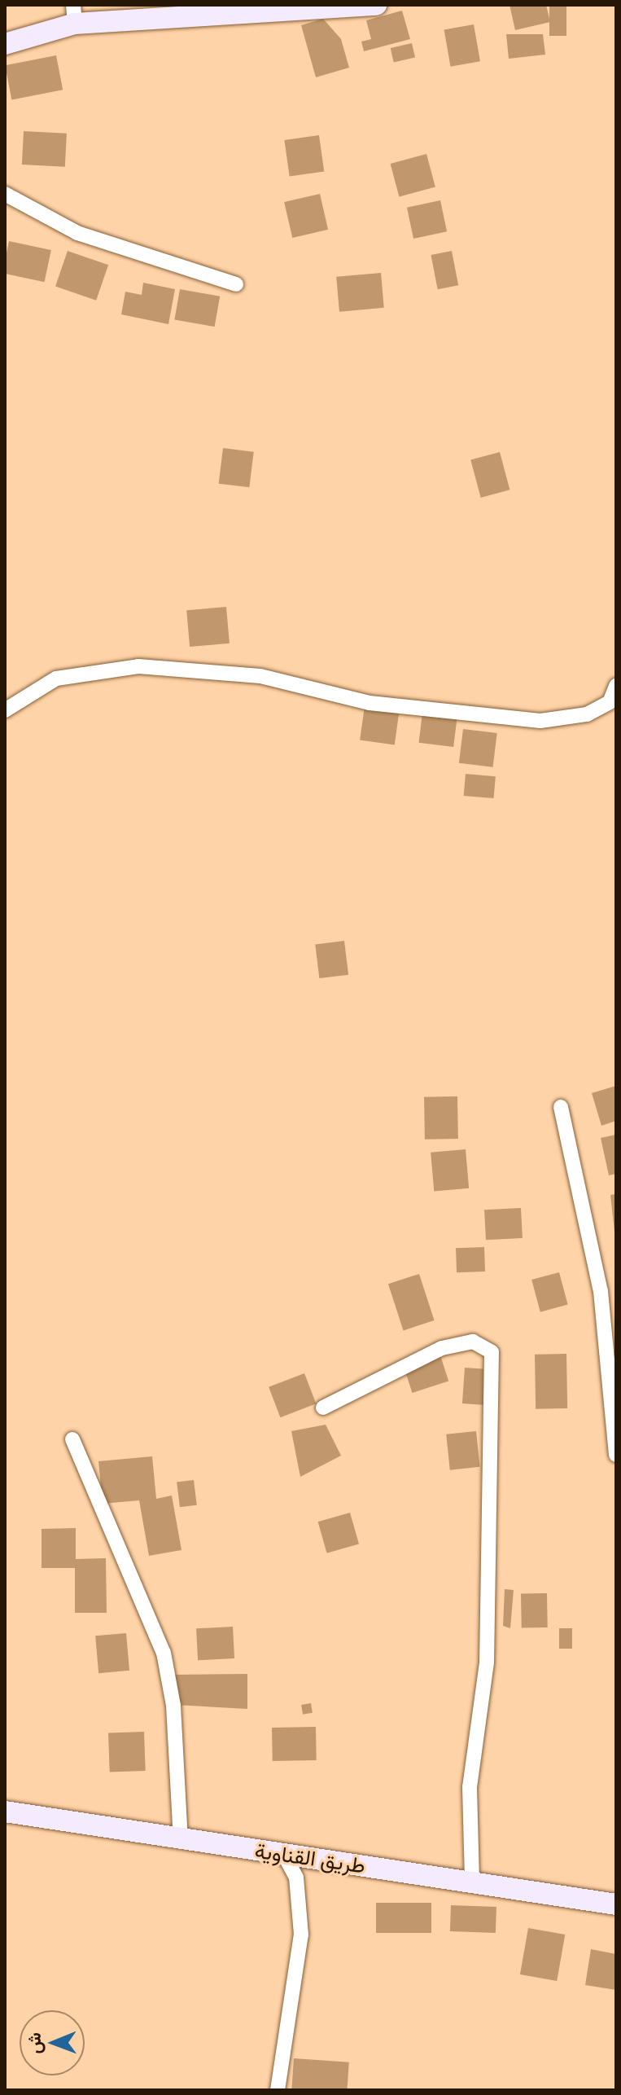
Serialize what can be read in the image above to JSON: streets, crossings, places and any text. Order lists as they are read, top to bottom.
{
  "streets": {
    "street": ["طريق القناوية"]
  },
  "north": "left"
}
